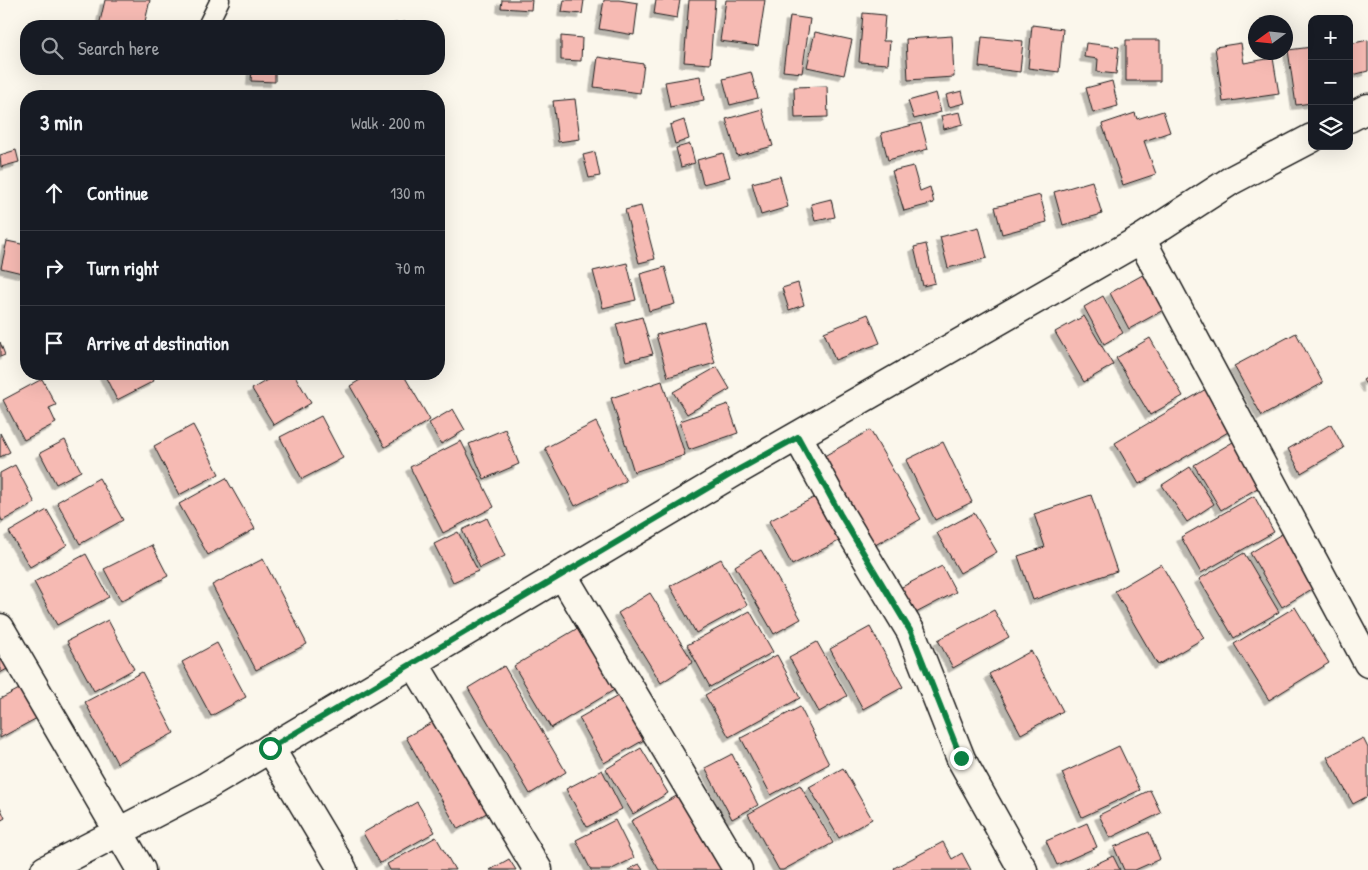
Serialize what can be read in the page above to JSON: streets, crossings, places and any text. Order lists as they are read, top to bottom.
{
  "north": "left",
  "page": {
    "map_buttons": ["+", "−"],
    "search": "Search here",
    "heading": ["3 min", "Walk · 200 m"],
    "list": [
      ["Continue", "130 m"],
      ["Turn right", "70 m"],
      "Arrive at destination"
    ]
  }
}
